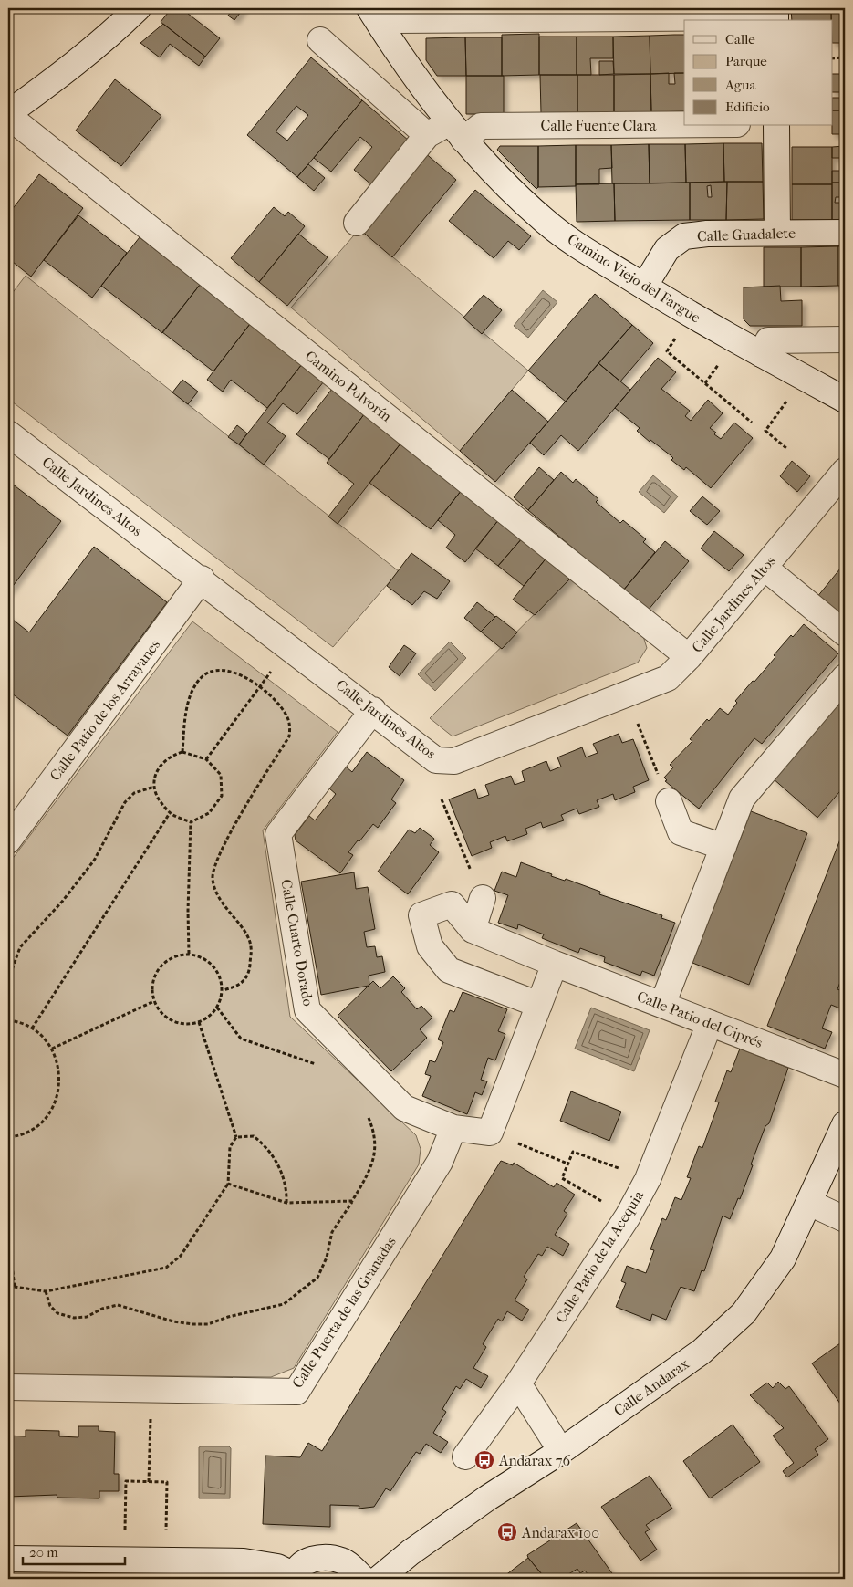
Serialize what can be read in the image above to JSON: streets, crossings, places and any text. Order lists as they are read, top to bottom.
{
  "streets": {
    "street": [
      "Calle Fuente Clara",
      "Calle Guadalete",
      "Camino Viejo del Fargue",
      "Camino Polvorín",
      "Calle Jardines Altos",
      "Calle Patio de los Arrayanes",
      "Calle Cuarto Dorado",
      "Calle Patio del Ciprés",
      "Calle Patio de la Acequia",
      "Calle Puerta de las Granadas",
      "Calle Andarax"
    ]
  },
  "crossings": [
    ["Calle Fuente Clara", "Camino Viejo del Fargue"],
    ["Calle Guadalete", "Camino Viejo del Fargue"],
    ["Camino Polvorín", "Calle Jardines Altos"],
    ["Calle Jardines Altos", "Calle Patio de los Arrayanes"],
    ["Calle Jardines Altos", "Calle Cuarto Dorado"],
    ["Calle Cuarto Dorado", "Calle Puerta de las Granadas"],
    ["Calle Patio del Ciprés", "Calle Patio de la Acequia"]
  ],
  "places": {
    "bus stop": ["Andarax 76", "Andarax 100"]
  },
  "legend": [
    "Calle",
    "Parque",
    "Agua",
    "Edificio"
  ],
  "scale_bar": "20 m"
}
